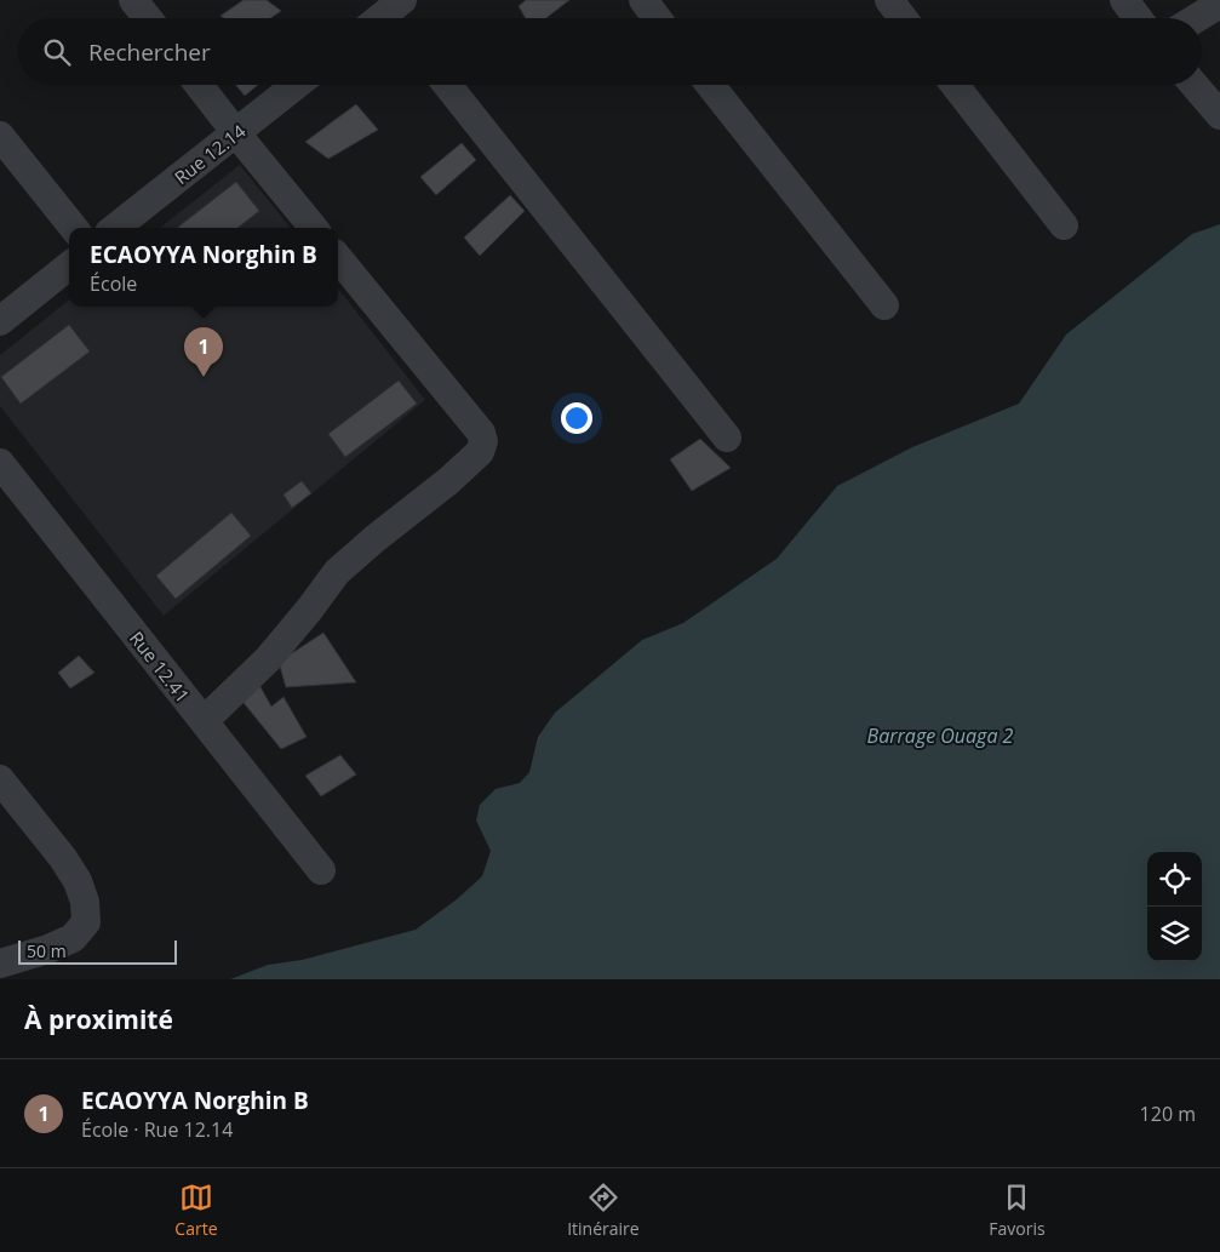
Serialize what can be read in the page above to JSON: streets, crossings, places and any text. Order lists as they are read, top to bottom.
{
  "streets": {
    "street": ["Rue 12.14", "Rue 12.41"]
  },
  "water": ["Barrage Ouaga 2"],
  "scale_bar": "50 m",
  "page": {
    "search": "Rechercher",
    "popup": ["ECAOYYA Norghin B", "École"],
    "pins": "1",
    "scale": "50 m",
    "heading": "À proximité",
    "list": [
      {
        "mark": "1",
        "name": "ECAOYYA Norghin B",
        "note": "École · Rue 12.14",
        "value": "120 m"
      }
    ],
    "nav": ["Carte", "Itinéraire", "Favoris"]
  }
}
